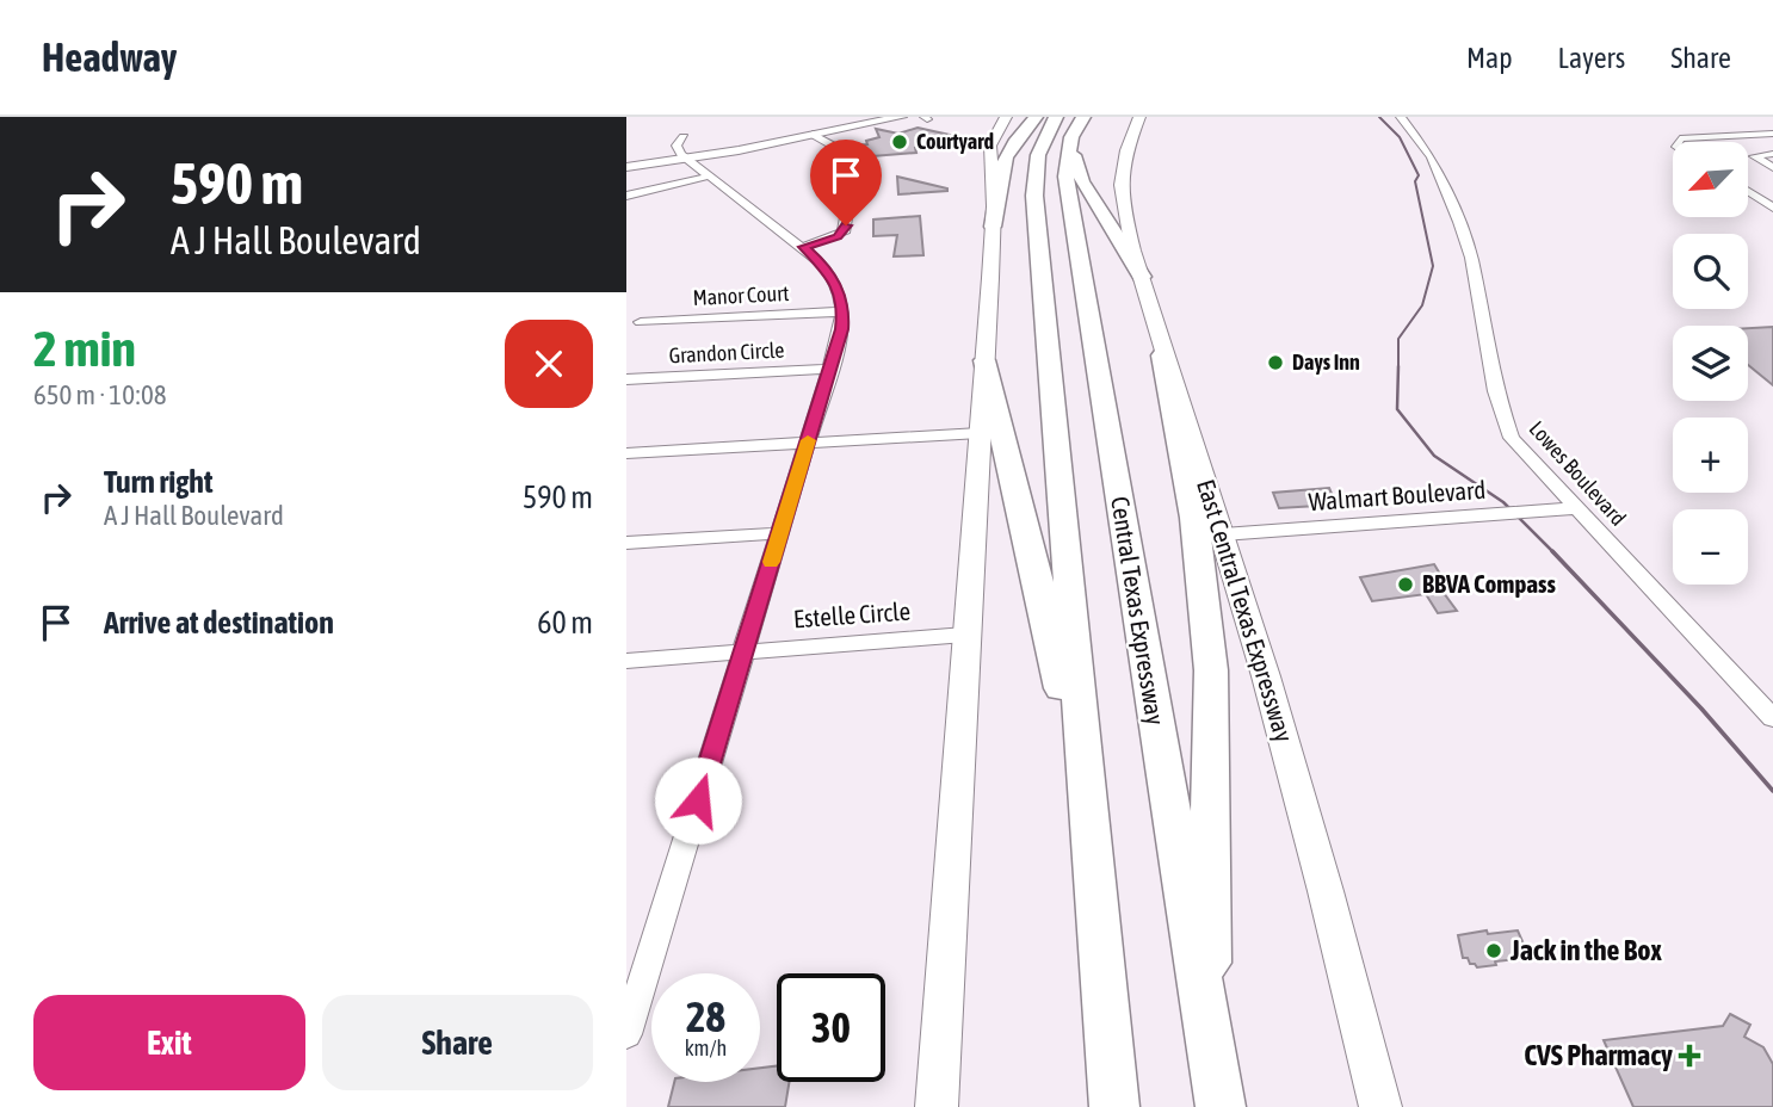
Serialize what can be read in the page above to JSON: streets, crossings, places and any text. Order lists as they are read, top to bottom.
{
  "streets": {
    "highway": ["Central Texas Expressway"],
    "main road": ["East Central Texas Expressway"],
    "street": [
      "Manor Court",
      "Grandon Circle",
      "Lowes Boulevard",
      "Walmart Boulevard",
      "Estelle Circle"
    ]
  },
  "crossings": [
    ["Lowes Boulevard", "Walmart Boulevard"],
    ["Walmart Boulevard", "East Central Texas Expressway"]
  ],
  "places": {
    "other": [
      "Courtyard",
      "Days Inn",
      "BBVA Compass",
      "Jack in the Box"
    ],
    "health": ["CVS Pharmacy"]
  },
  "north": "bottom left",
  "page": {
    "header": "Headway",
    "nav": ["Map", "Layers", "Share"],
    "turn": ["590 m", "A J Hall Boulevard"],
    "map_buttons": ["+", "−"],
    "heading": ["2 min", "650 m · 10:08"],
    "list": [
      {
        "name": "Turn right",
        "note": "A J Hall Boulevard",
        "value": "590 m"
      },
      {
        "name": "Arrive at destination",
        "value": "60 m"
      }
    ],
    "speed": "28 km/h",
    "limit": "30",
    "buttons": ["Exit", "Share"]
  }
}
